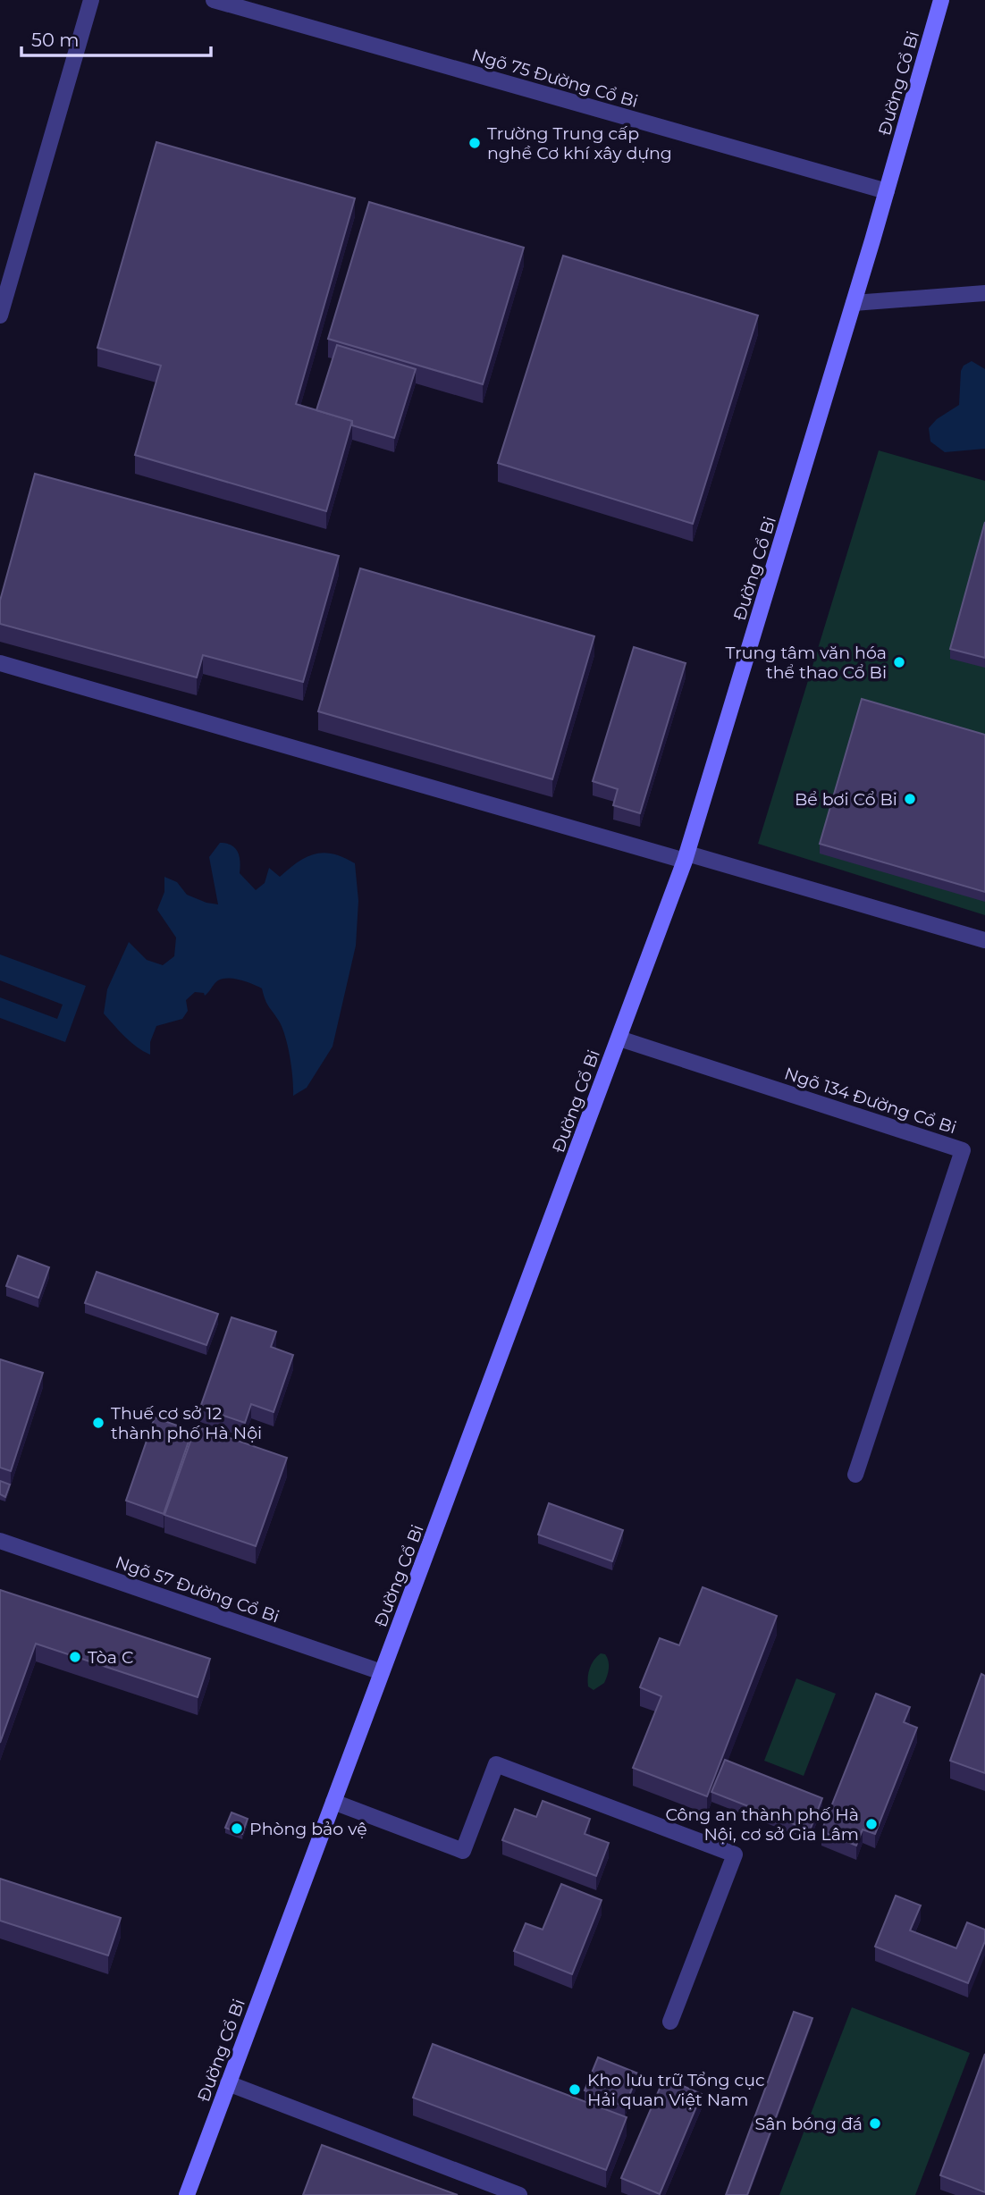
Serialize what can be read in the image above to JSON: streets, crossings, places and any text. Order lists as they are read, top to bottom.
{
  "streets": {
    "main road": ["Đường Cổ Bi"],
    "street": ["Ngõ 75 Đường Cổ Bi", "Ngõ 134 Đường Cổ Bi", "Ngõ 57 Đường Cổ Bi"]
  },
  "crossings": [
    ["Ngõ 75 Đường Cổ Bi", "Đường Cổ Bi"],
    ["Đường Cổ Bi", "Ngõ 134 Đường Cổ Bi"],
    ["Đường Cổ Bi", "Ngõ 57 Đường Cổ Bi"]
  ],
  "places": [
    "Trường Trung cấp nghề Cơ khí xây dựng",
    "Trung tâm văn hóa thể thao Cổ Bi",
    "Bể bơi Cổ Bi",
    "Thuế cơ sở 12 thành phố Hà Nội",
    "Tòa C",
    "Công an thành phố Hà Nội, cơ sở Gia Lâm",
    "Phòng bảo vệ",
    "Kho lưu trữ Tổng cục Hải quan Việt Nam",
    "Sân bóng đá"
  ],
  "scale_bar": "50 m"
}
